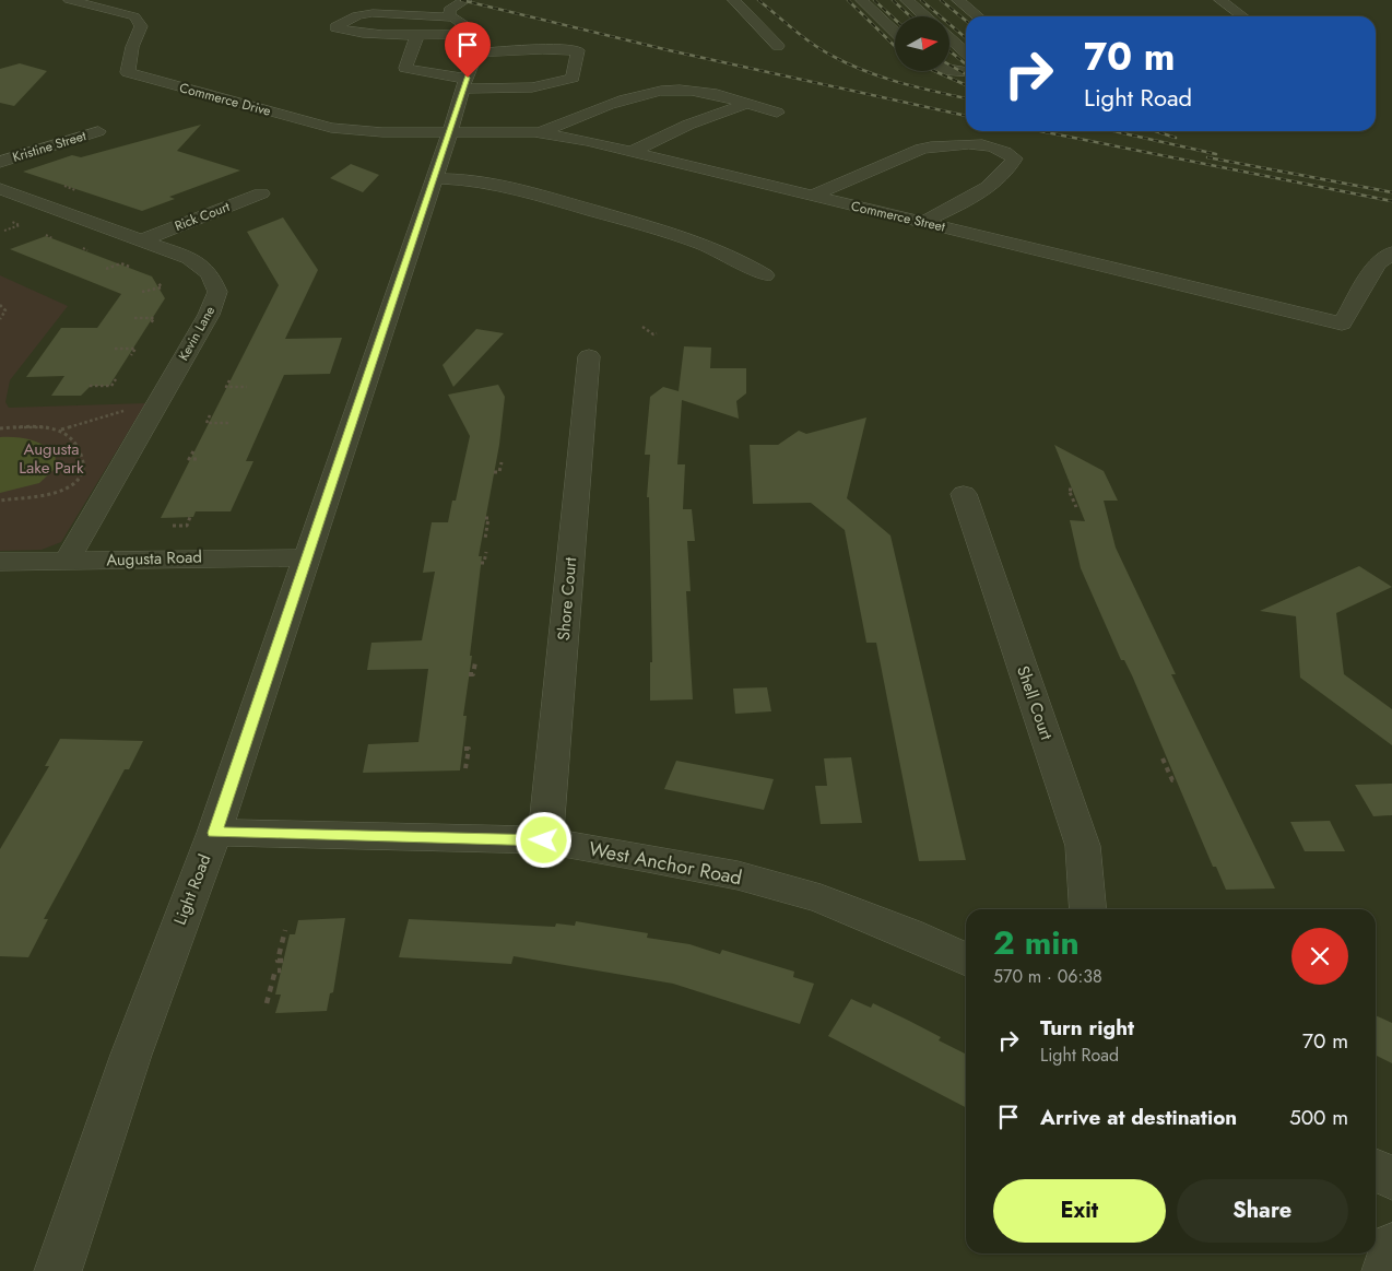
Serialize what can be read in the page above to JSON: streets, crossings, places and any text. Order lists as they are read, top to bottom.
{
  "streets": {
    "street": [
      "Commerce Drive",
      "Kristine Street",
      "Rick Court",
      "Commerce Street",
      "Kevin Lane",
      "Augusta Road",
      "Shore Court",
      "Shell Court",
      "West Anchor Road",
      "Light Road"
    ]
  },
  "crossings": [
    ["Commerce Drive", "Commerce Street"],
    ["Commerce Drive", "Light Road"],
    ["Rick Court", "Kevin Lane"],
    ["Commerce Street", "Light Road"],
    ["Kevin Lane", "Augusta Road"],
    ["Augusta Road", "Light Road"],
    ["Shore Court", "West Anchor Road"],
    ["West Anchor Road", "Light Road"]
  ],
  "parks": ["Augusta Lake Park"],
  "north": "right",
  "page": {
    "turn": ["70 m", "Light Road"],
    "heading": ["2 min", "570 m · 06:38"],
    "list": [
      {
        "name": "Turn right",
        "note": "Light Road",
        "value": "70 m"
      },
      {
        "name": "Arrive at destination",
        "value": "500 m"
      }
    ],
    "buttons": ["Exit", "Share"]
  }
}
